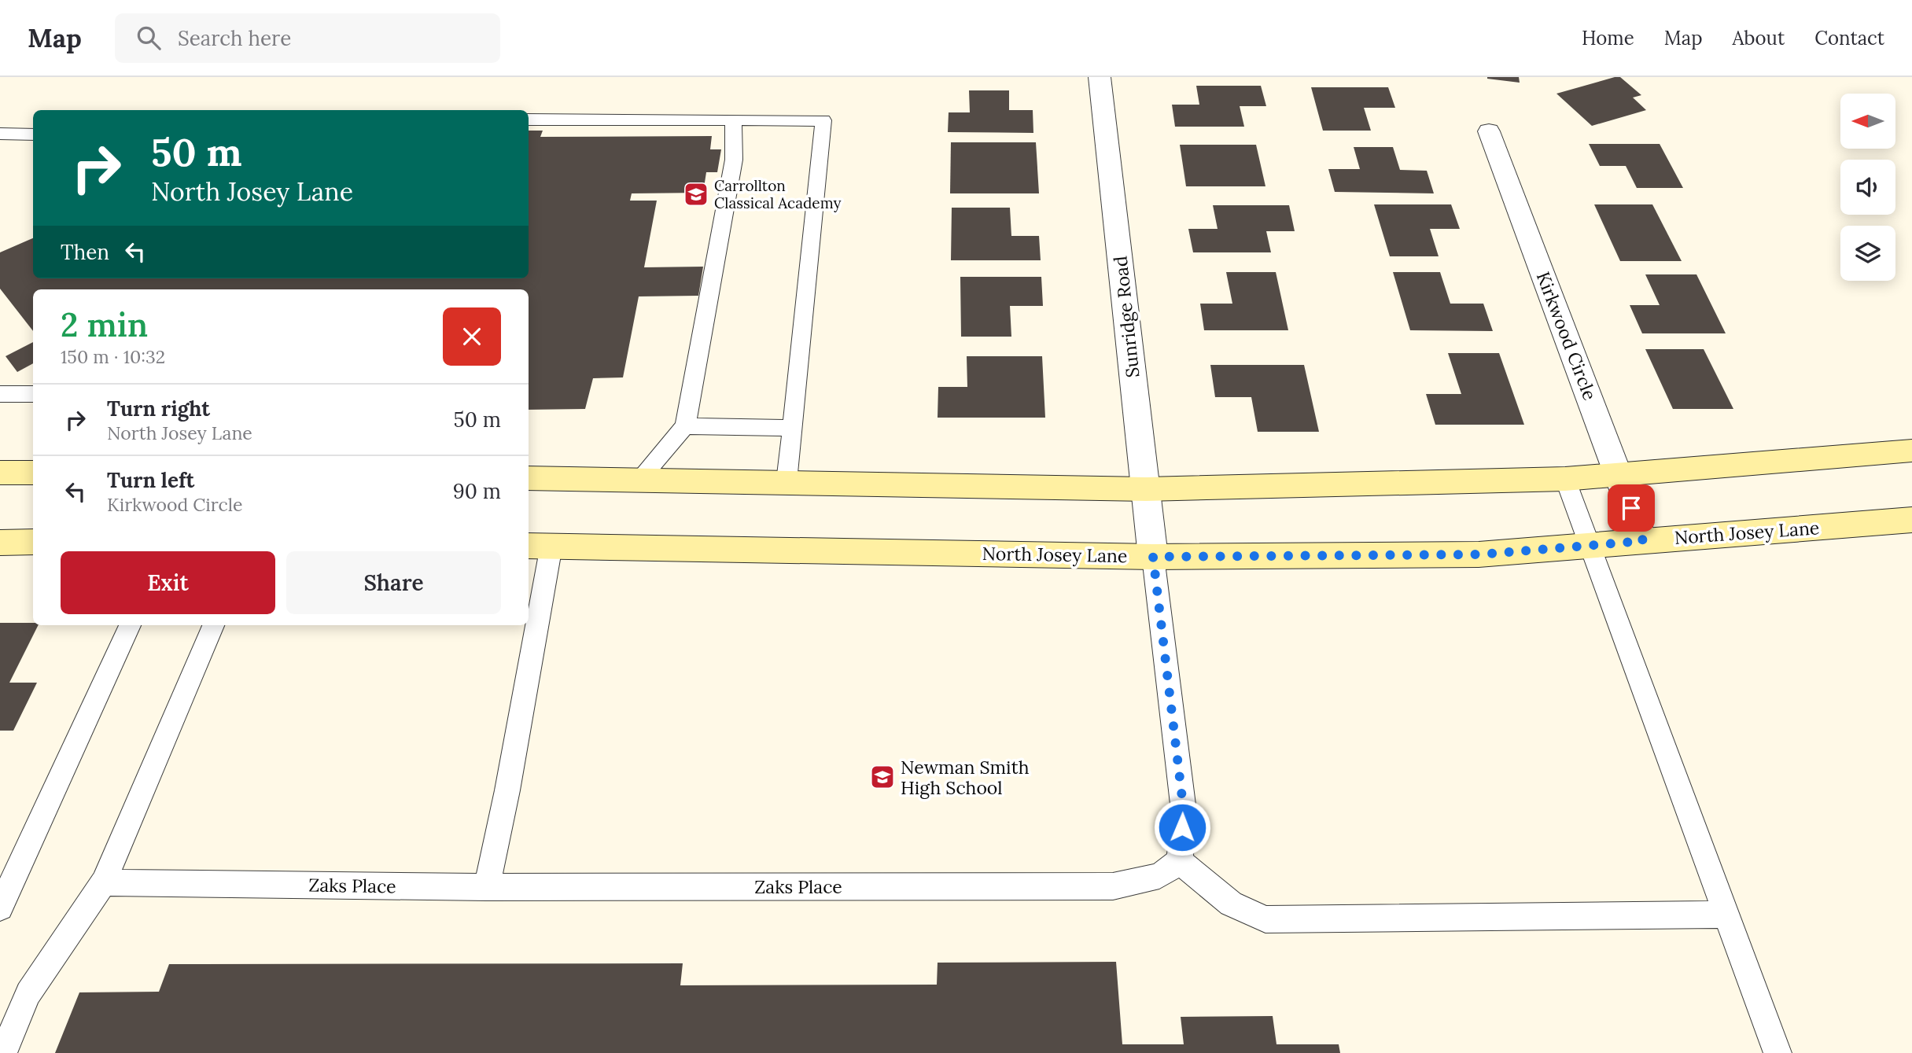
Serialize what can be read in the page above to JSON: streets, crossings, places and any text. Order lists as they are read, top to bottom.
{
  "streets": {
    "main road": ["North Josey Lane"],
    "street": ["Sunridge Road", "Kirkwood Circle"],
    "lane": ["Zaks Place"]
  },
  "crossings": [
    ["Sunridge Road", "North Josey Lane"],
    ["Kirkwood Circle", "North Josey Lane"]
  ],
  "places": {
    "school or university": ["Carrollton Classical Academy", "Newman Smith High School"]
  },
  "north": "left",
  "page": {
    "header": "Map",
    "search": "Search here",
    "nav": [
      "Home",
      "Map",
      "About",
      "Contact"
    ],
    "turn": ["50 m", "North Josey Lane"],
    "then": "Then",
    "heading": ["2 min", "150 m · 10:32"],
    "list": [
      {
        "name": "Turn right",
        "note": "North Josey Lane",
        "value": "50 m"
      },
      {
        "name": "Turn left",
        "note": "Kirkwood Circle",
        "value": "90 m"
      }
    ],
    "buttons": ["Exit", "Share"]
  }
}
